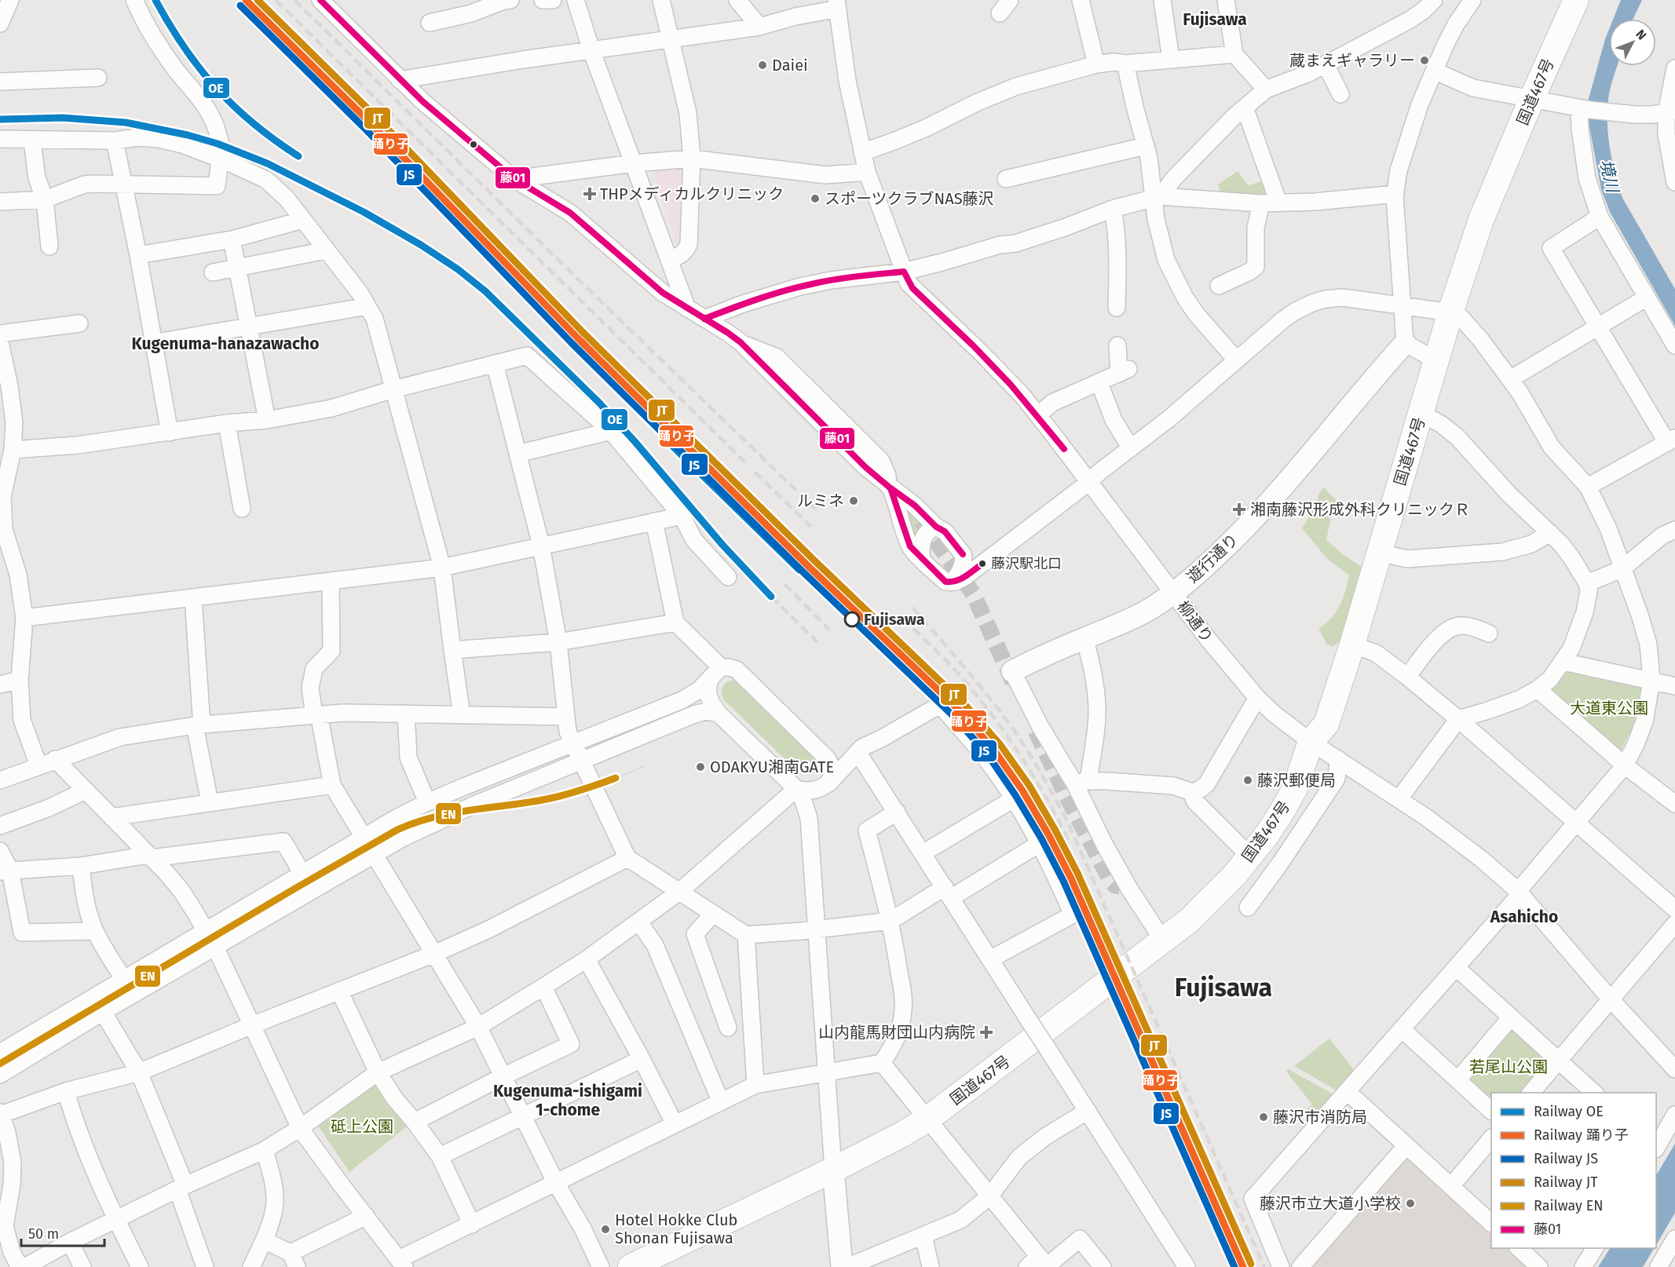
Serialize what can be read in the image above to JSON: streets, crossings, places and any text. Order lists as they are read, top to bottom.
{
  "streets": {
    "highway": ["国道467号"],
    "main road": ["遊行通り"],
    "street": ["柳通り"]
  },
  "crossings": [
    ["国道467号", "柳通り"],
    ["遊行通り", "柳通り"]
  ],
  "districts": [
    "Fujisawa",
    "Kugenuma-hanazawacho",
    "Asahicho",
    "Fujisawa",
    "Kugenuma-ishigami 1-chome"
  ],
  "water": ["境川"],
  "parks": ["大道東公園", "若尾山公園", "砥上公園"],
  "places": {
    "other": [
      "蔵まえギャラリー",
      "Daiei",
      "スポーツクラブNAS藤沢",
      "ルミネ",
      "藤沢駅北口",
      "Fujisawa",
      "ODAKYU湘南GATE",
      "藤沢郵便局",
      "藤沢市消防局",
      "藤沢市立大道小学校",
      "Hotel Hokke Club Shonan Fujisawa"
    ],
    "health": ["THPメディカルクリニック", "湘南藤沢形成外科クリニックＲ", "山内龍馬財団山内病院"]
  },
  "lines": [
    "rail line OE",
    "rail line 踊り子",
    "rail line JT",
    "transit line 藤01",
    "rail line JS",
    "rail line EN"
  ],
  "legend": [
    "Railway OE",
    "Railway 踊り子",
    "Railway JS",
    "Railway JT",
    "Railway EN",
    "藤01"
  ],
  "scale_bar": "50 m",
  "north": "top right"
}
